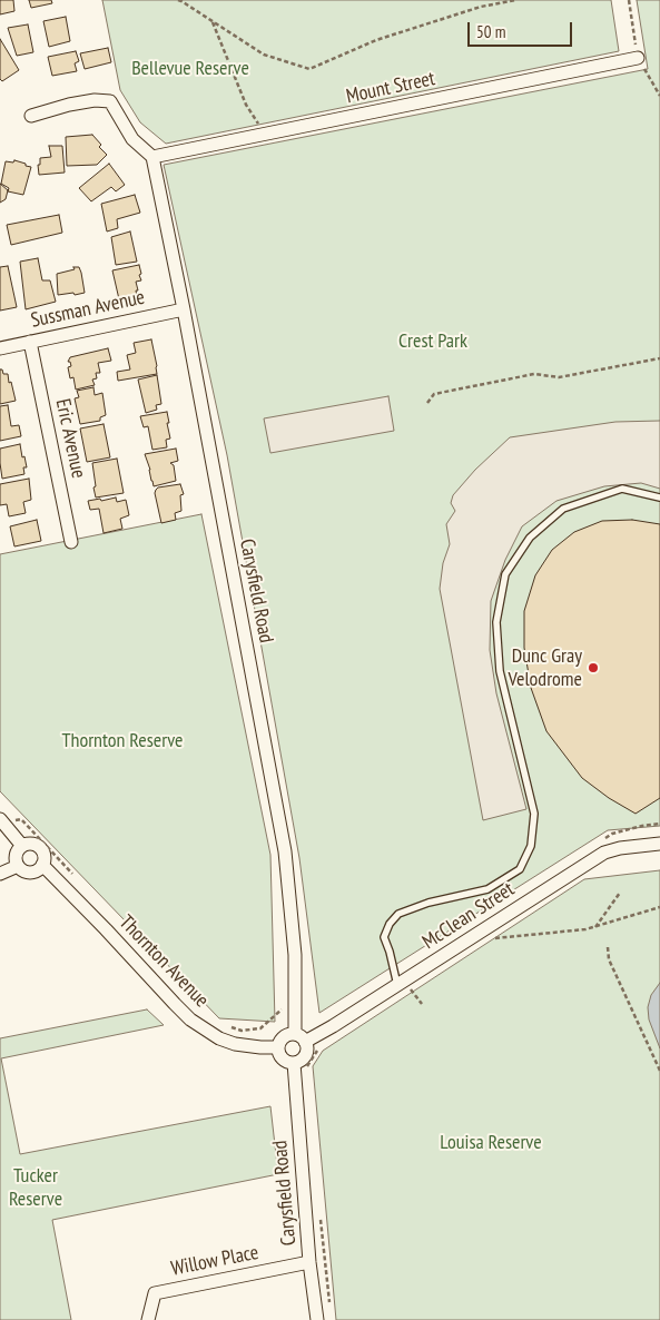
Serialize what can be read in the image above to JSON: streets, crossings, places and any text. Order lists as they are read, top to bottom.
{
  "streets": {
    "street": [
      "Mount Street",
      "Sussman Avenue",
      "Eric Avenue",
      "Carysfield Road",
      "McClean Street",
      "Thornton Avenue",
      "Willow Place"
    ]
  },
  "crossings": [
    ["Mount Street", "Carysfield Road"],
    ["Sussman Avenue", "Eric Avenue"],
    ["Sussman Avenue", "Carysfield Road"],
    ["Carysfield Road", "McClean Street"],
    ["Carysfield Road", "Thornton Avenue"],
    ["Carysfield Road", "Willow Place"],
    ["McClean Street", "Thornton Avenue"]
  ],
  "parks": [
    "Bellevue Reserve",
    "Crest Park",
    "Thornton Reserve",
    "Louisa Reserve",
    "Tucker Reserve"
  ],
  "places": ["Dunc Gray Velodrome"],
  "scale_bar": "50 m"
}
